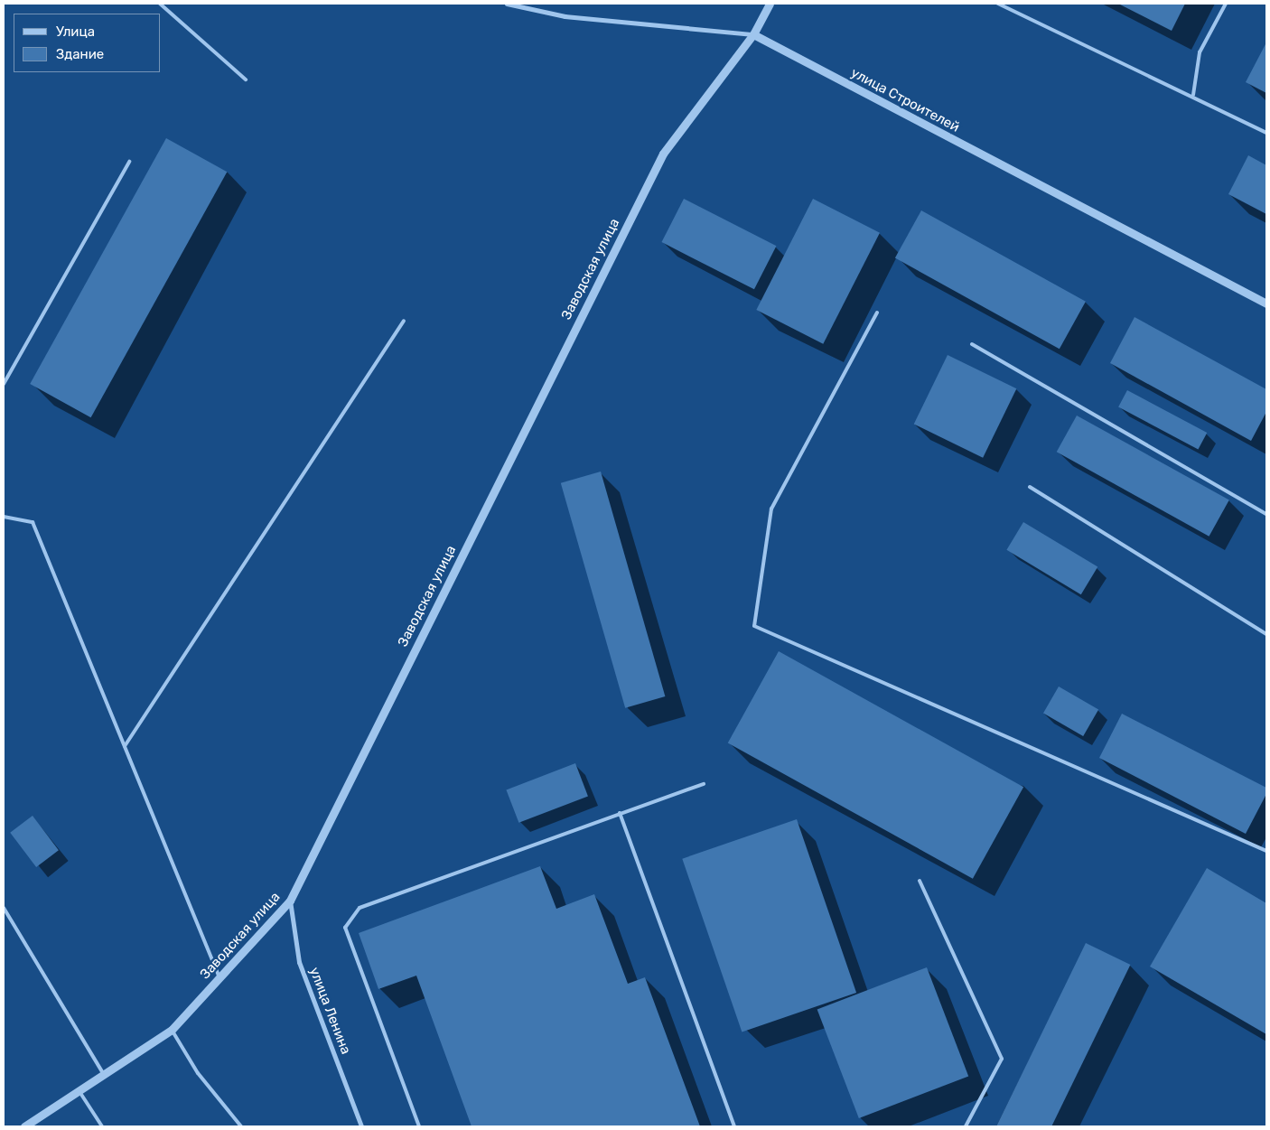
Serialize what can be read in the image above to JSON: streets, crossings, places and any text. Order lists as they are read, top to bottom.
{
  "streets": {
    "street": ["улица Строителей", "Заводская улица", "улица Ленина"]
  },
  "crossings": [
    ["улица Строителей", "Заводская улица"],
    ["Заводская улица", "улица Ленина"]
  ],
  "legend": ["Улица", "Здание"]
}
